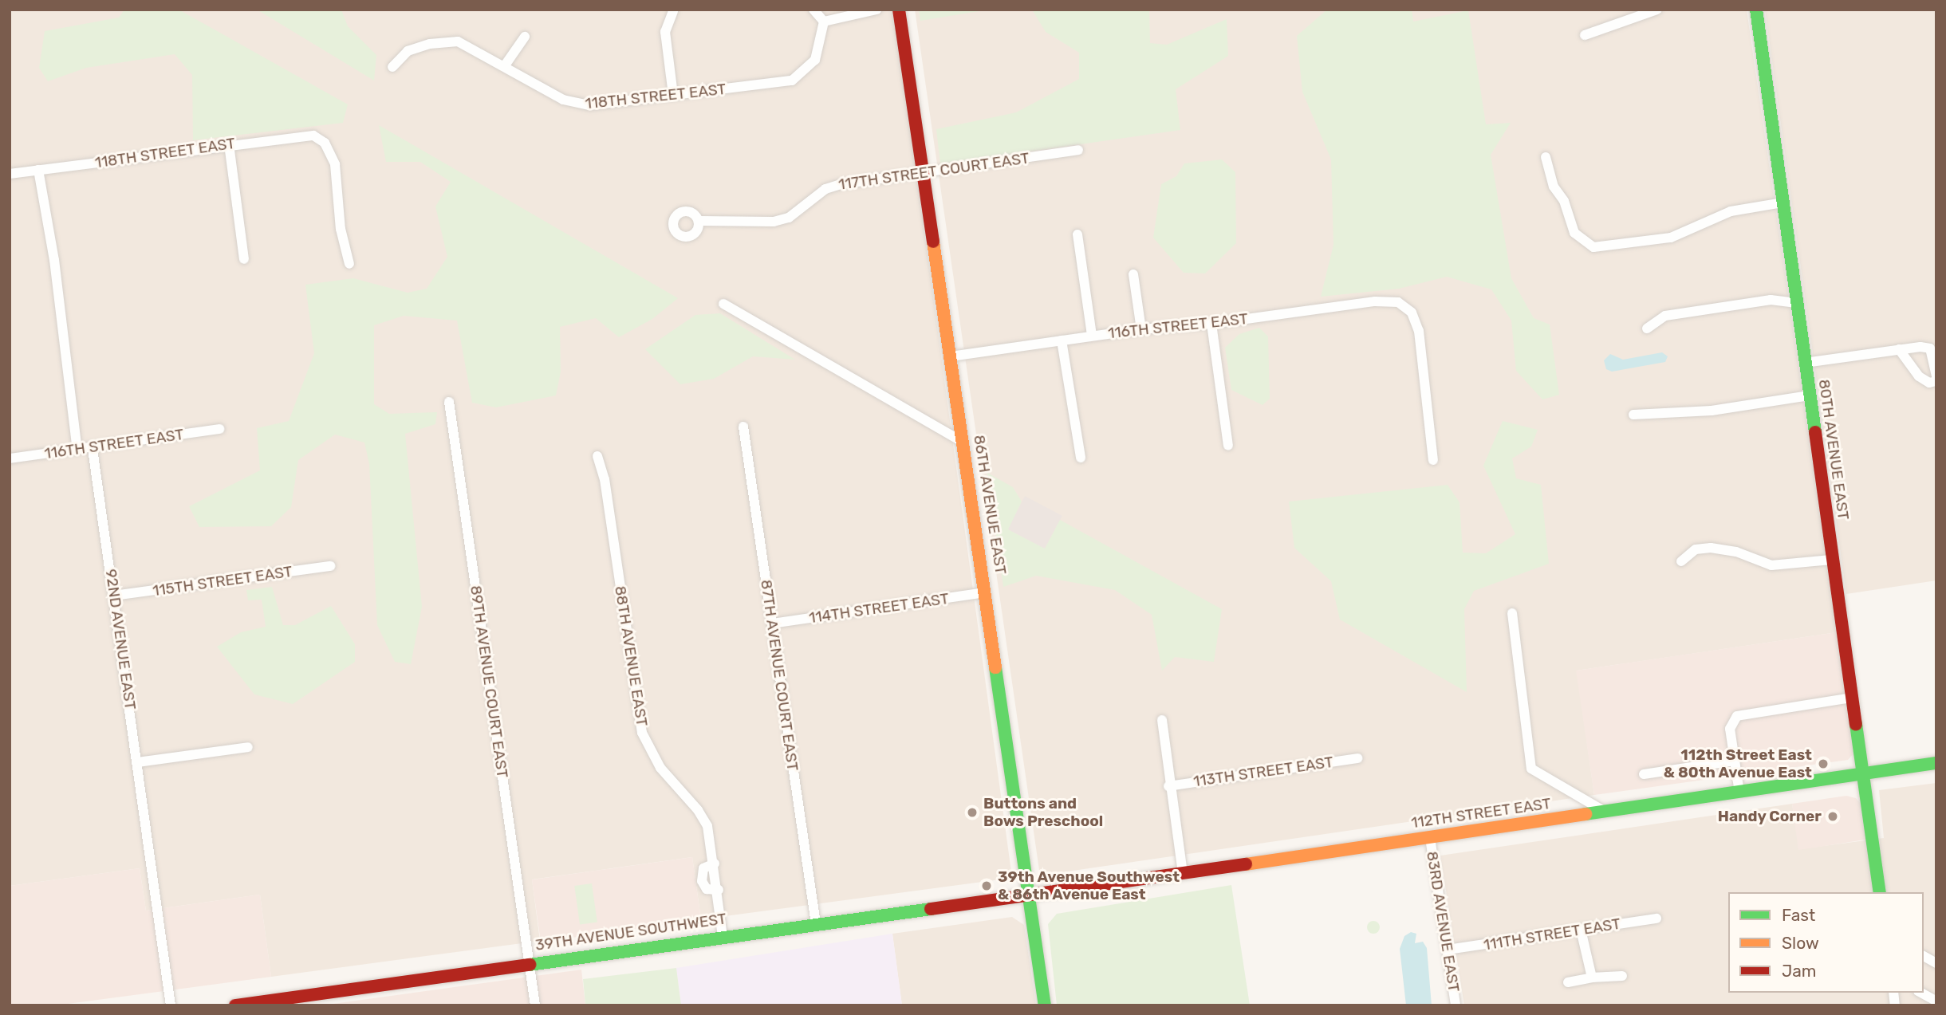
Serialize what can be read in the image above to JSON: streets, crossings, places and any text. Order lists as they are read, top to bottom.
{
  "streets": {
    "street": [
      "118TH STREET EAST",
      "117TH STREET COURT EAST",
      "116TH STREET EAST",
      "80TH AVENUE EAST",
      "86TH AVENUE EAST",
      "115TH STREET EAST",
      "114TH STREET EAST",
      "92ND AVENUE EAST",
      "88TH AVENUE EAST",
      "87TH AVENUE COURT EAST",
      "89TH AVENUE COURT EAST",
      "113TH STREET EAST",
      "112TH STREET EAST",
      "83RD AVENUE EAST",
      "39TH AVENUE SOUTHWEST",
      "111TH STREET EAST"
    ]
  },
  "crossings": [
    ["117TH STREET COURT EAST", "86TH AVENUE EAST"],
    ["116TH STREET EAST", "86TH AVENUE EAST"],
    ["116TH STREET EAST", "92ND AVENUE EAST"],
    ["80TH AVENUE EAST", "112TH STREET EAST"],
    ["86TH AVENUE EAST", "114TH STREET EAST"],
    ["86TH AVENUE EAST", "112TH STREET EAST"],
    ["86TH AVENUE EAST", "39TH AVENUE SOUTHWEST"],
    ["115TH STREET EAST", "92ND AVENUE EAST"],
    ["114TH STREET EAST", "87TH AVENUE COURT EAST"],
    ["88TH AVENUE EAST", "39TH AVENUE SOUTHWEST"],
    ["87TH AVENUE COURT EAST", "39TH AVENUE SOUTHWEST"],
    ["89TH AVENUE COURT EAST", "39TH AVENUE SOUTHWEST"],
    ["112TH STREET EAST", "83RD AVENUE EAST"],
    ["112TH STREET EAST", "39TH AVENUE SOUTHWEST"],
    ["83RD AVENUE EAST", "111TH STREET EAST"]
  ],
  "places": [
    "112th Street East & 80th Avenue East",
    "Buttons and Bows Preschool",
    "Handy Corner",
    "39th Avenue Southwest & 86th Avenue East"
  ],
  "legend": ["Fast", "Slow", "Jam"]
}
